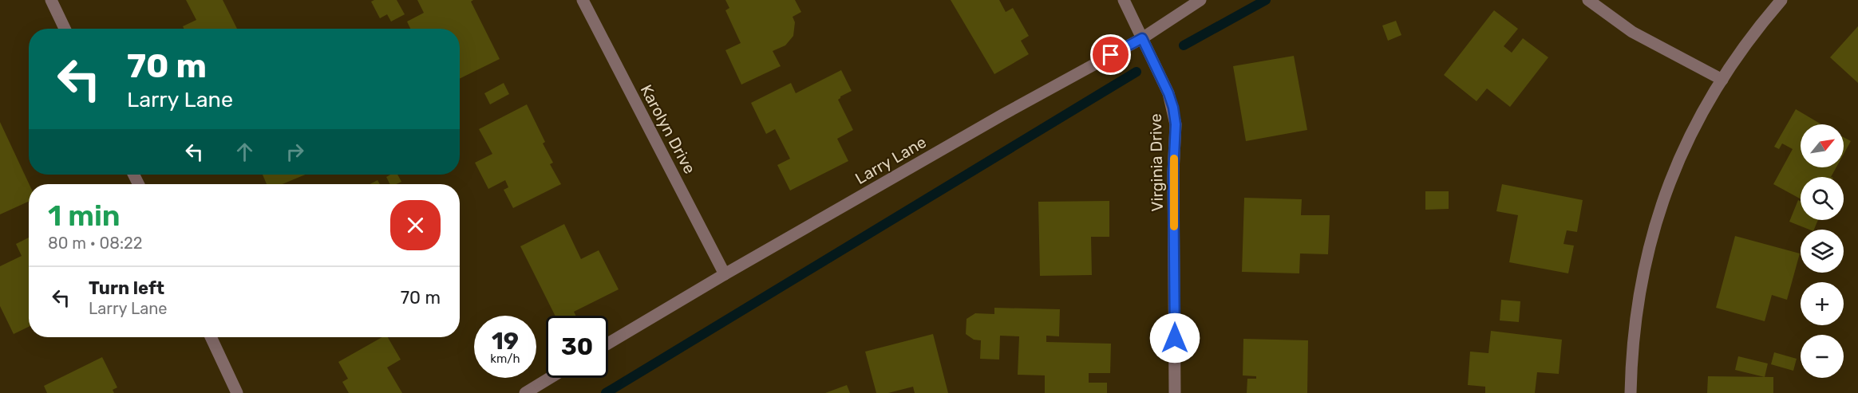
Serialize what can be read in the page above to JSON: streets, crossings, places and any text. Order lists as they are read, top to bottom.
{
  "streets": {
    "street": ["Karolyn Drive", "Larry Lane", "Virginia Drive"]
  },
  "crossings": [
    ["Karolyn Drive", "Larry Lane"],
    ["Larry Lane", "Virginia Drive"]
  ],
  "north": "top right",
  "page": {
    "turn": ["70 m", "Larry Lane"],
    "map_buttons": ["+", "−"],
    "heading": ["1 min", "80 m · 08:22"],
    "list": [
      {
        "name": "Turn left",
        "note": "Larry Lane",
        "value": "70 m"
      }
    ],
    "speed": "19 km/h",
    "limit": "30"
  }
}
